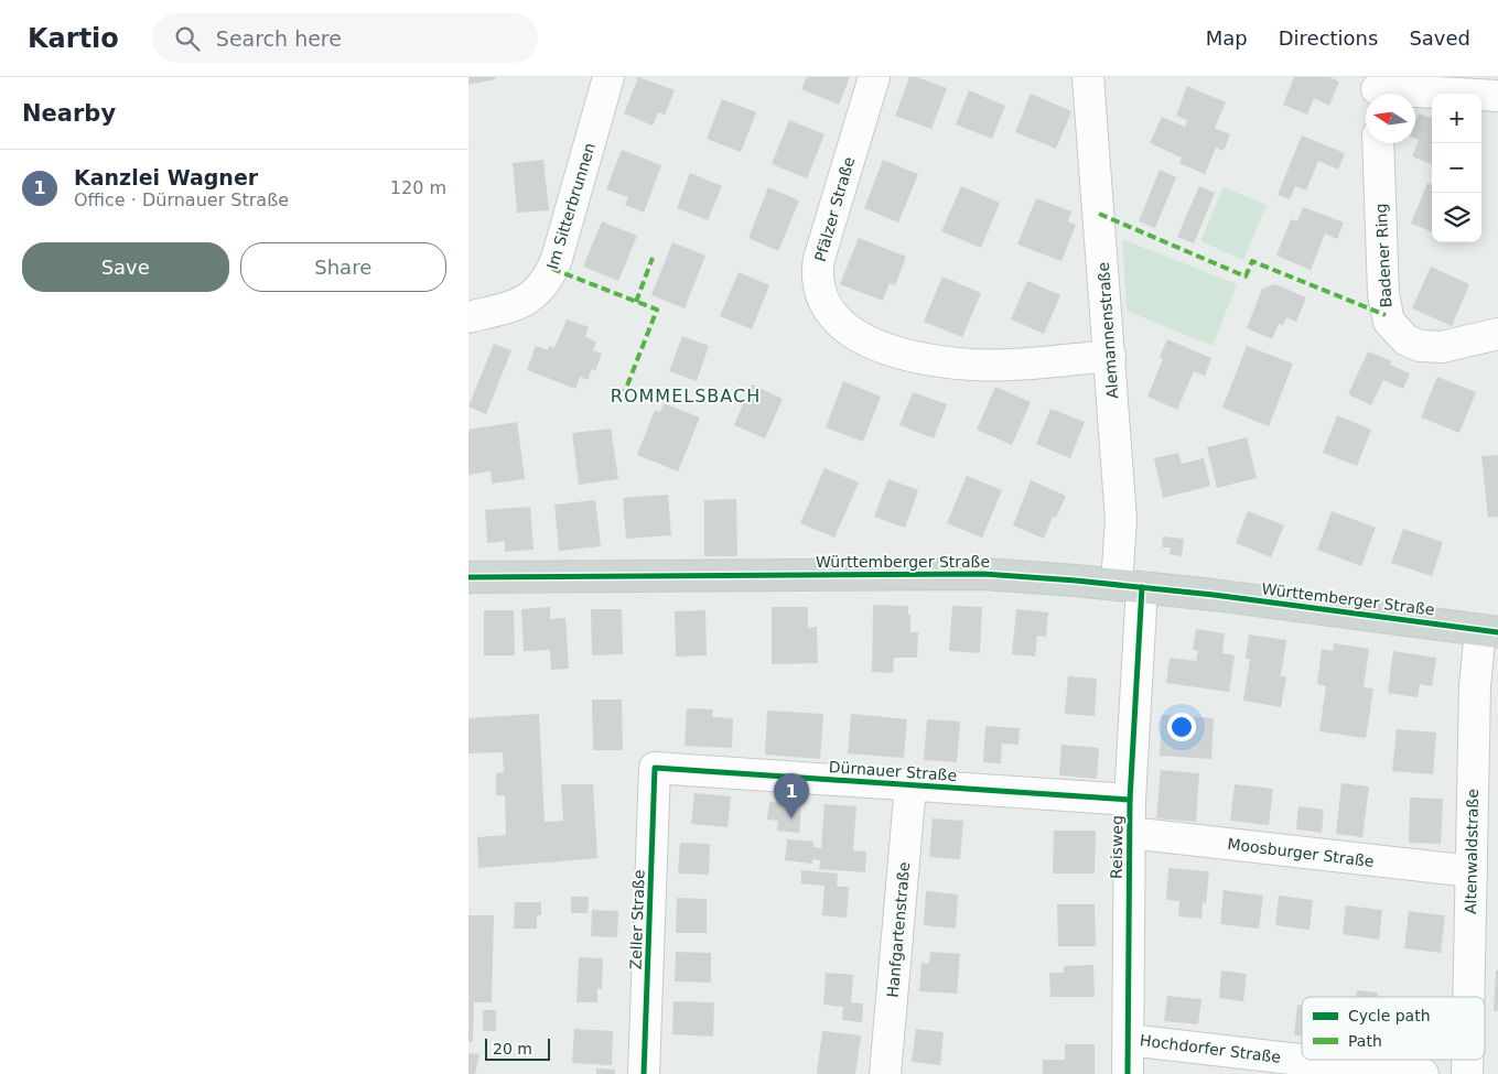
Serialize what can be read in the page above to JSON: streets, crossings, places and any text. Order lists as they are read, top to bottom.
{
  "streets": {
    "main road": ["Württemberger Straße"],
    "street": [
      "Im Sitterbrunnen",
      "Pfälzer Straße",
      "Badener Ring",
      "Alemannenstraße",
      "Dürnauer Straße",
      "Reisweg",
      "Altenwaldstraße",
      "Moosburger Straße",
      "Zeller Straße",
      "Hanfgartenstraße",
      "Hochdorfer Straße"
    ]
  },
  "crossings": [
    ["Pfälzer Straße", "Alemannenstraße"],
    ["Alemannenstraße", "Württemberger Straße"],
    ["Alemannenstraße", "Reisweg"],
    ["Württemberger Straße", "Reisweg"],
    ["Württemberger Straße", "Altenwaldstraße"],
    ["Dürnauer Straße", "Reisweg"],
    ["Dürnauer Straße", "Zeller Straße"],
    ["Dürnauer Straße", "Hanfgartenstraße"],
    ["Reisweg", "Moosburger Straße"],
    ["Reisweg", "Hochdorfer Straße"],
    ["Altenwaldstraße", "Moosburger Straße"]
  ],
  "districts": ["ROMMELSBACH"],
  "legend": ["Cycle path", "Path"],
  "scale_bar": "20 m",
  "north": "left",
  "page": {
    "header": "Kartio",
    "search": "Search here",
    "nav": ["Map", "Directions", "Saved"],
    "heading": "Nearby",
    "map_buttons": ["+", "−"],
    "list": [
      {
        "mark": "1",
        "name": "Kanzlei Wagner",
        "note": "Office · Dürnauer Straße",
        "value": "120 m"
      }
    ],
    "buttons": ["Save", "Share"],
    "pins": "1",
    "scale": "20 m"
  }
}
